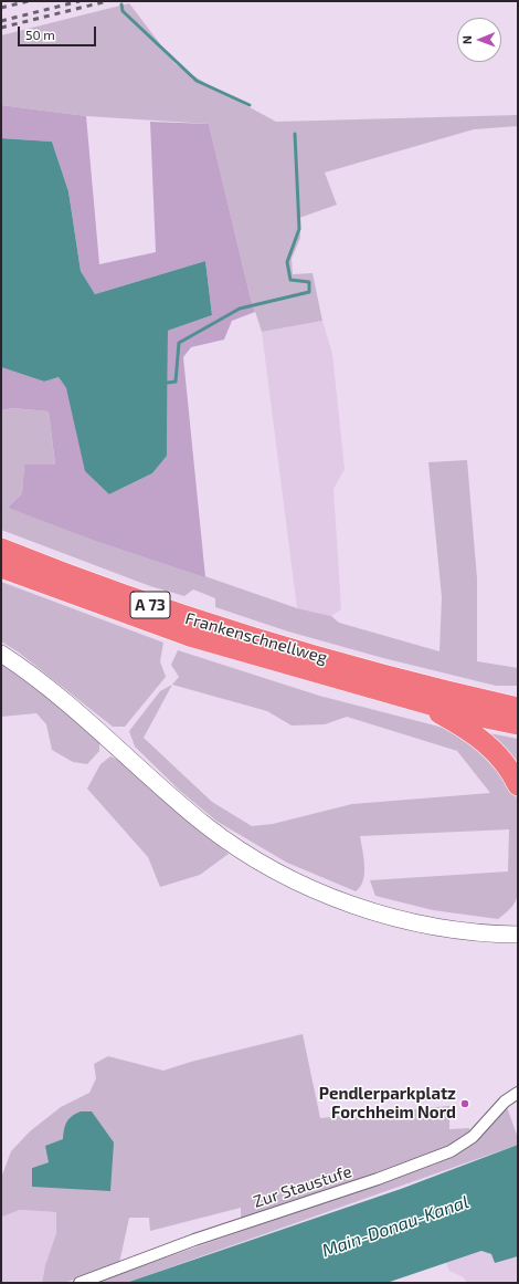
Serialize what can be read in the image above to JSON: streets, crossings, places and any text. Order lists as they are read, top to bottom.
{
  "streets": {
    "highway": ["A 73", "Frankenschnellweg"],
    "street": ["Zur Staustufe"]
  },
  "water": ["Main-Donau-Kanal"],
  "places": ["Pendlerparkplatz Forchheim Nord"],
  "scale_bar": "50 m",
  "north": "left"
}
